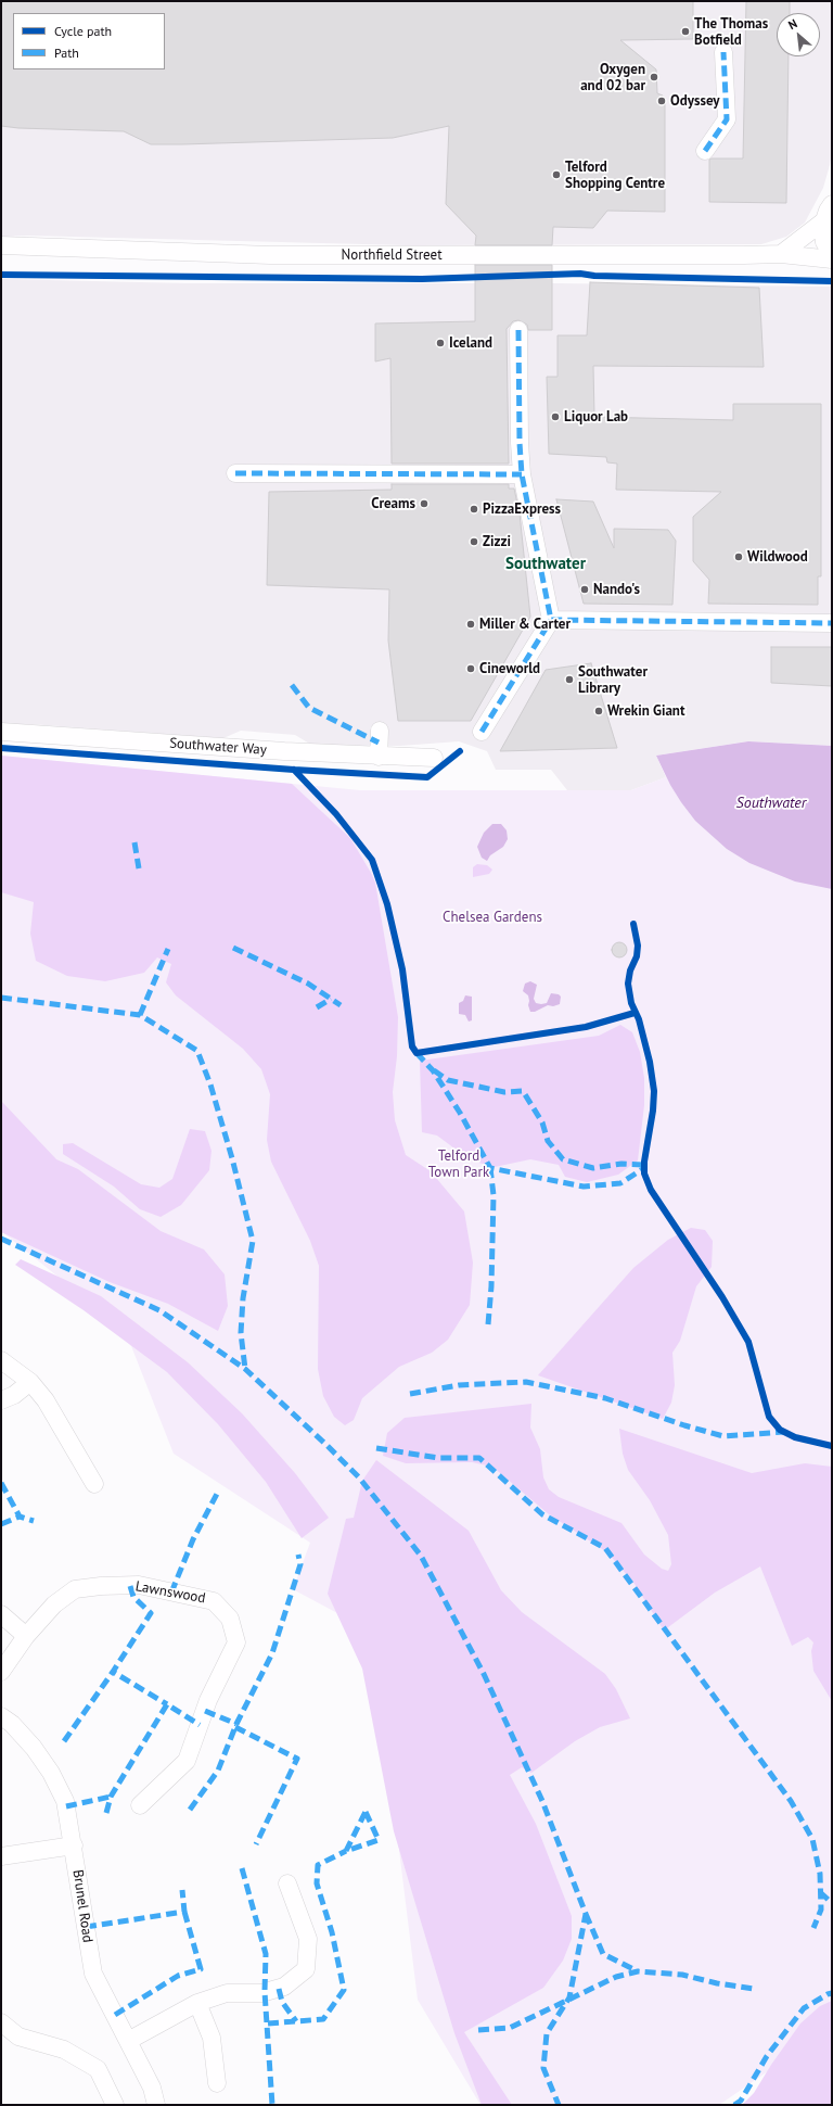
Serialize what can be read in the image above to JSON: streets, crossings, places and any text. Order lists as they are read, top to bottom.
{
  "streets": {
    "street": [
      "Northfield Street",
      "Southwater Way",
      "Lawnswood",
      "Brunel Road"
    ]
  },
  "districts": ["Southwater"],
  "water": ["Southwater"],
  "parks": ["Chelsea Gardens", "Telford Town Park"],
  "places": [
    "The Thomas Botfield",
    "Oxygen and 02 bar",
    "Odyssey",
    "Telford Shopping Centre",
    "Iceland",
    "Liquor Lab",
    "Creams",
    "PizzaExpress",
    "Zizzi",
    "Wildwood",
    "Nando's",
    "Miller & Carter",
    "Cineworld",
    "Southwater Library",
    "Wrekin Giant"
  ],
  "legend": ["Cycle path", "Path"],
  "north": "top left"
}
